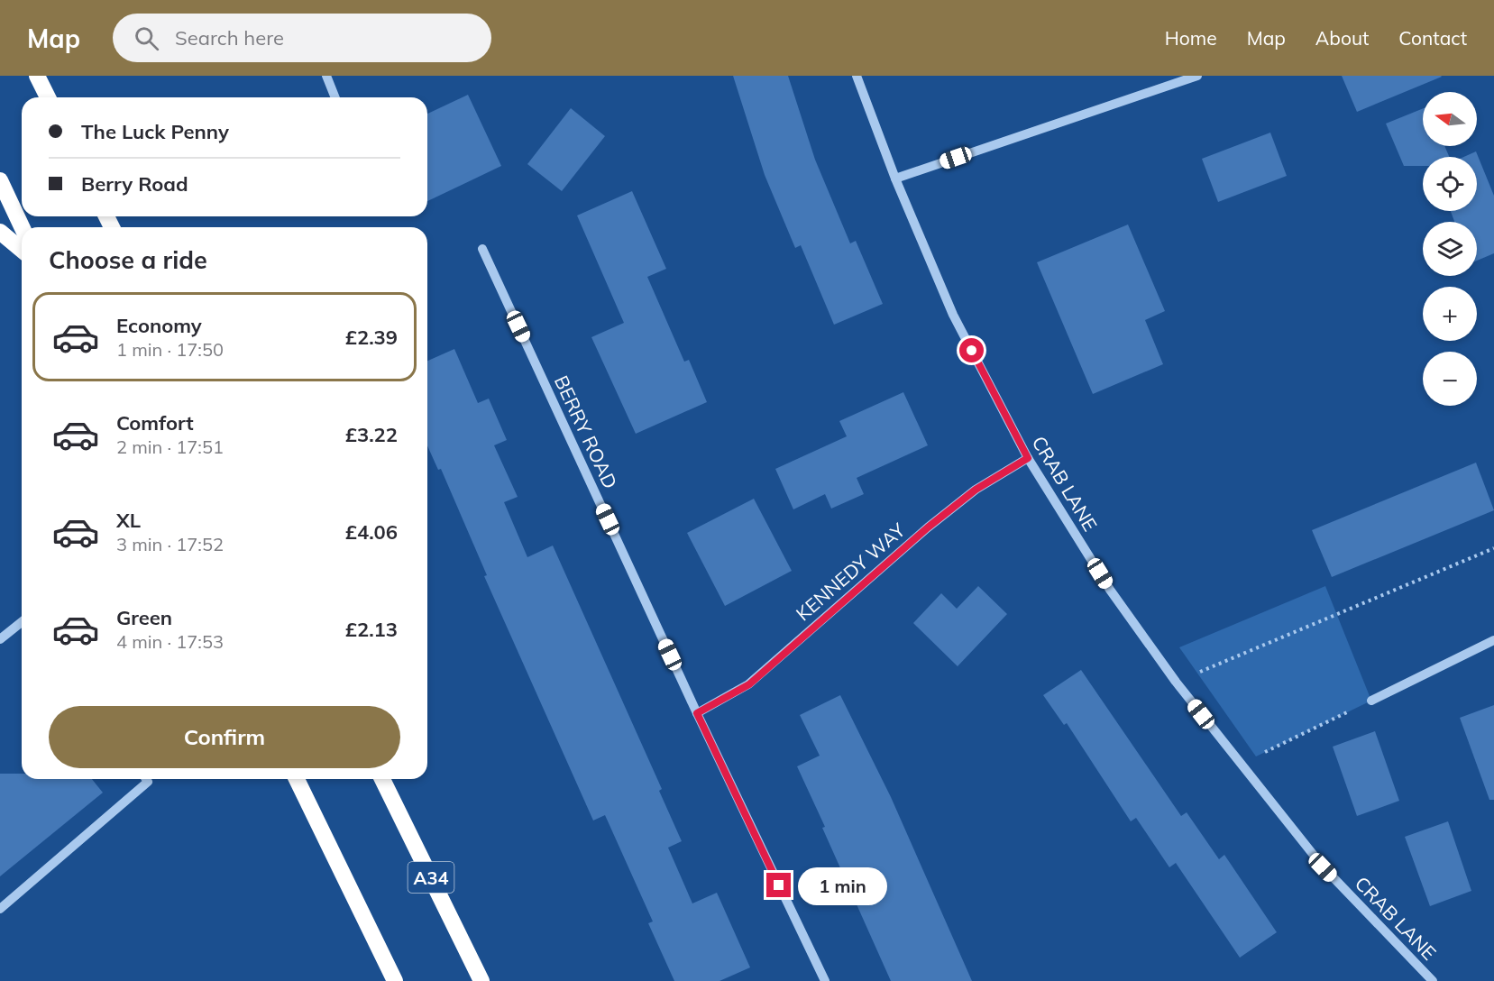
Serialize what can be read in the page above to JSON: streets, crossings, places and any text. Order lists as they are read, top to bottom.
{
  "streets": {
    "highway": ["A34"],
    "street": ["BERRY ROAD", "CRAB LANE", "KENNEDY WAY"]
  },
  "crossings": [
    ["BERRY ROAD", "KENNEDY WAY"],
    ["CRAB LANE", "KENNEDY WAY"]
  ],
  "north": "left",
  "page": {
    "header": "Map",
    "search": "Search here",
    "nav": [
      "Home",
      "Map",
      "About",
      "Contact"
    ],
    "map_buttons": ["+", "−"],
    "banner": ["The Luck Penny", "Berry Road"],
    "heading": "Choose a ride",
    "list": [
      {
        "name": "Economy",
        "note": "1 min · 17:50",
        "value": "£2.39"
      },
      {
        "name": "Comfort",
        "note": "2 min · 17:51",
        "value": "£3.22"
      },
      {
        "name": "XL",
        "note": "3 min · 17:52",
        "value": "£4.06"
      },
      {
        "name": "Green",
        "note": "4 min · 17:53",
        "value": "£2.13"
      }
    ],
    "buttons": "Confirm",
    "bubble": "1 min"
  }
}
